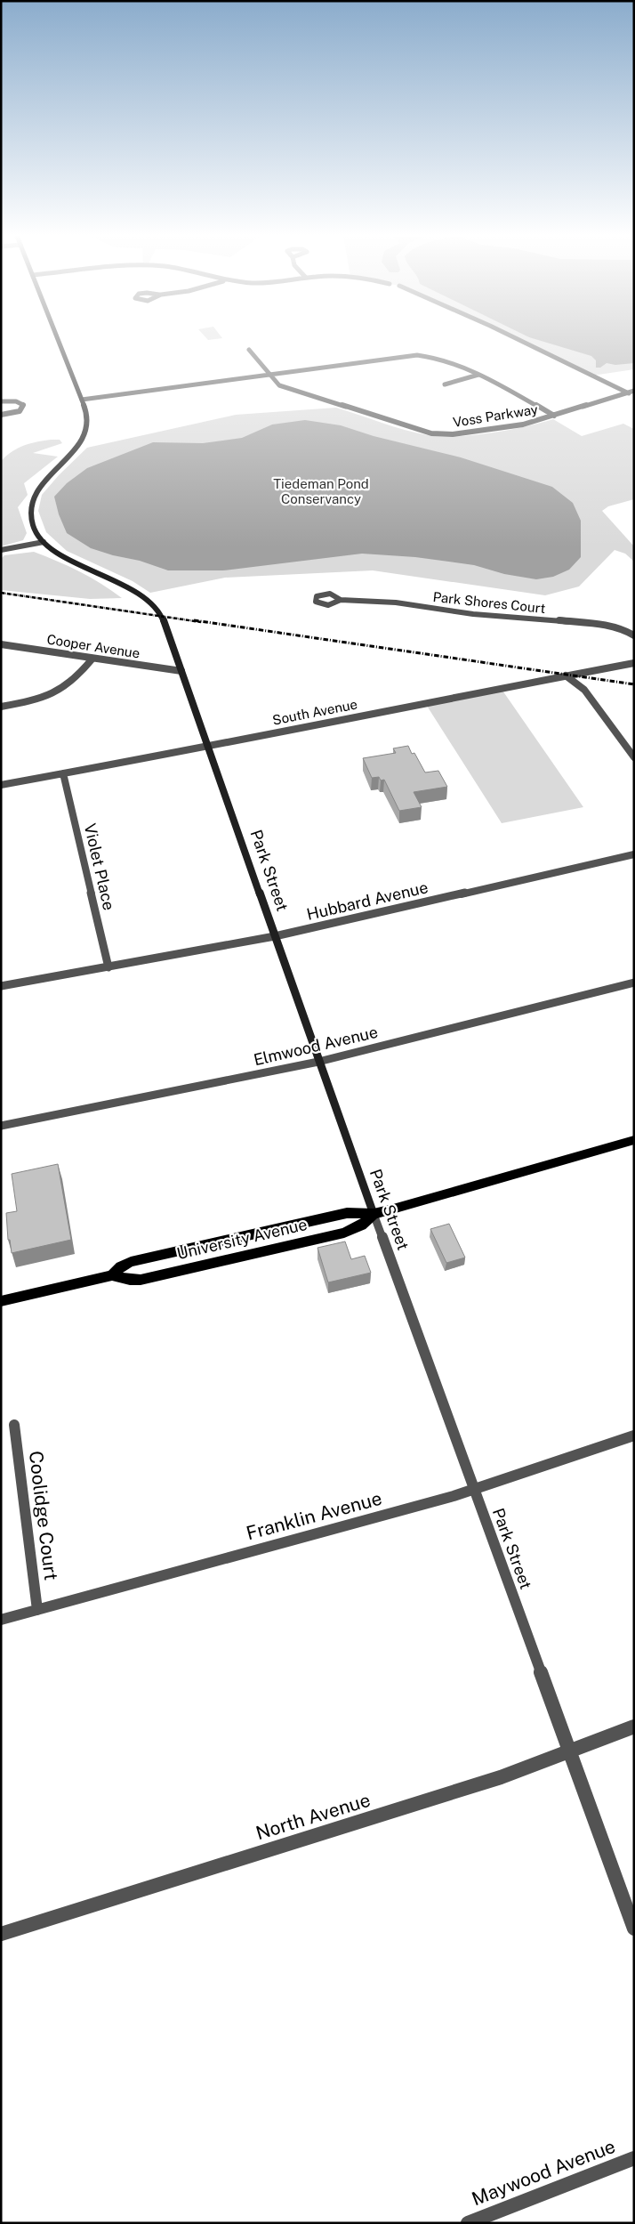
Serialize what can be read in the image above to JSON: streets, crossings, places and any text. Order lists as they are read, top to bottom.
{
  "streets": {
    "main road": ["Park Street", "University Avenue"],
    "street": [
      "Voss Parkway",
      "Park Shores Court",
      "Cooper Avenue",
      "South Avenue",
      "Violet Place",
      "Hubbard Avenue",
      "Elmwood Avenue",
      "Coolidge Court",
      "Franklin Avenue",
      "North Avenue",
      "Maywood Avenue"
    ]
  },
  "crossings": [
    ["Cooper Avenue", "Park Street"],
    ["South Avenue", "Violet Place"],
    ["South Avenue", "Park Street"],
    ["Violet Place", "Hubbard Avenue"],
    ["Park Street", "Hubbard Avenue"],
    ["Park Street", "Elmwood Avenue"],
    ["Park Street", "University Avenue"],
    ["Park Street", "Franklin Avenue"],
    ["Park Street", "North Avenue"],
    ["Coolidge Court", "Franklin Avenue"]
  ],
  "parks": ["Tiedeman Pond Conservancy"]
}
